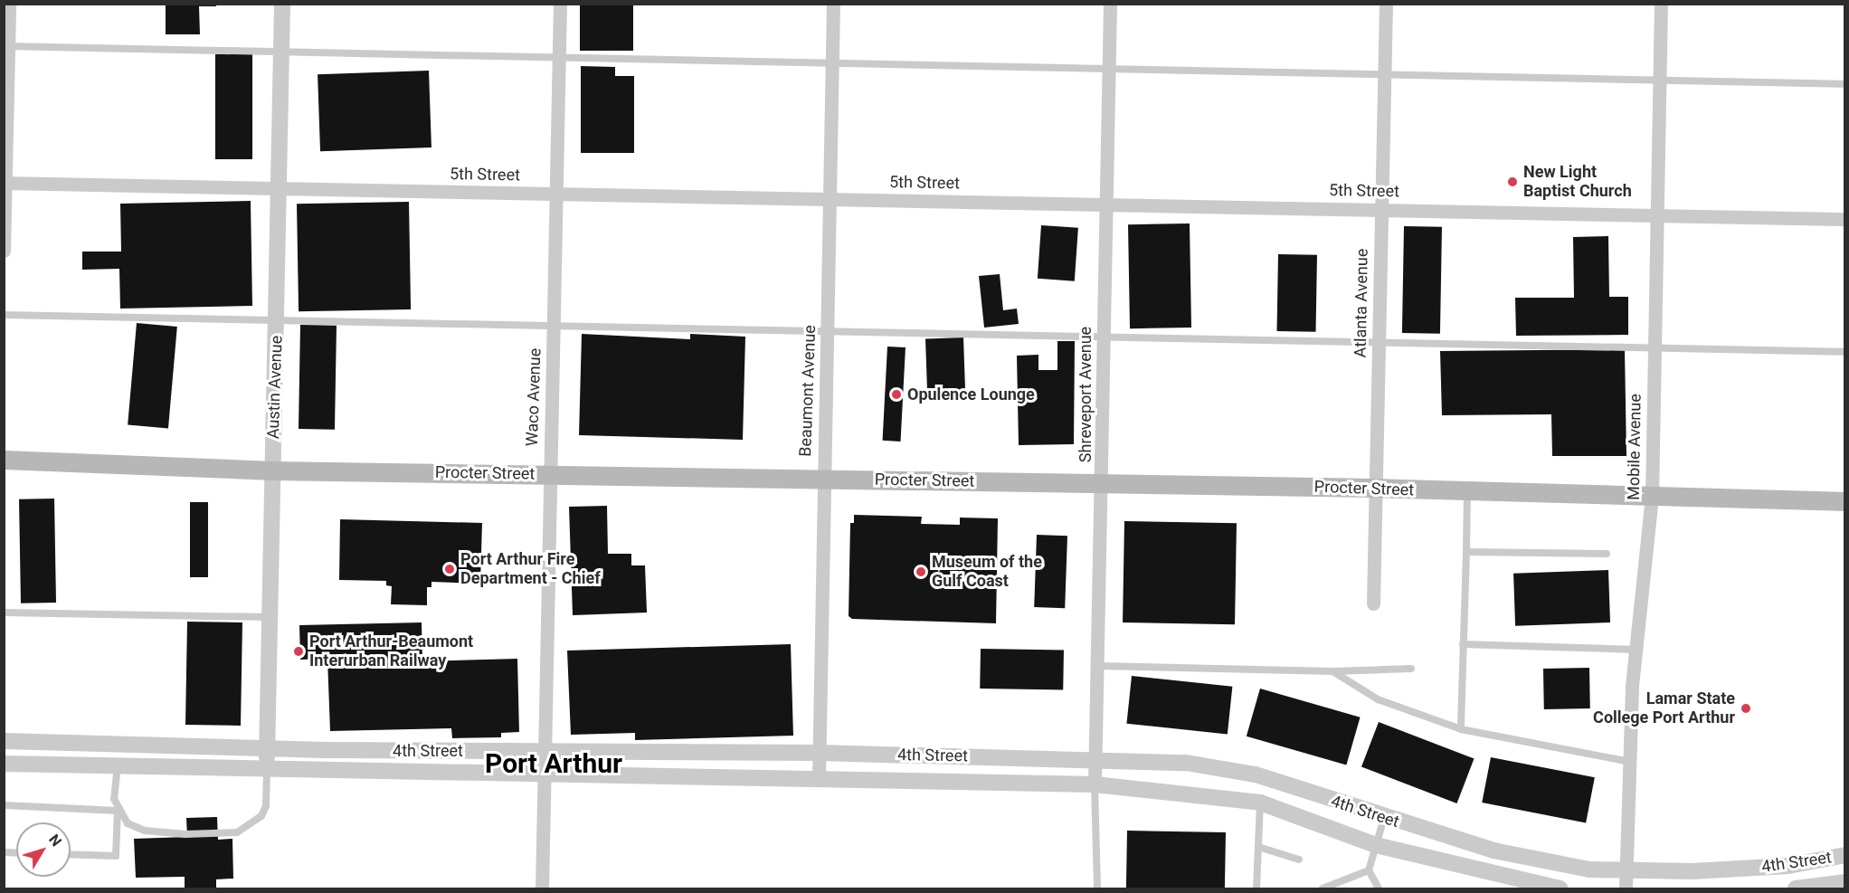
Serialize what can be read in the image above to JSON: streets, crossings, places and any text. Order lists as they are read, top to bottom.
{
  "streets": {
    "main road": ["Procter Street"],
    "street": [
      "5th Street",
      "Atlanta Avenue",
      "Austin Avenue",
      "Beaumont Avenue",
      "Shreveport Avenue",
      "Waco Avenue",
      "Mobile Avenue",
      "4th Street"
    ]
  },
  "crossings": [
    ["5th Street", "Atlanta Avenue"],
    ["5th Street", "Austin Avenue"],
    ["5th Street", "Beaumont Avenue"],
    ["5th Street", "Shreveport Avenue"],
    ["5th Street", "Waco Avenue"],
    ["5th Street", "Mobile Avenue"],
    ["Atlanta Avenue", "Procter Street"],
    ["Austin Avenue", "Procter Street"],
    ["Austin Avenue", "4th Street"],
    ["Beaumont Avenue", "Procter Street"],
    ["Beaumont Avenue", "4th Street"],
    ["Shreveport Avenue", "Procter Street"],
    ["Shreveport Avenue", "4th Street"],
    ["Waco Avenue", "Procter Street"],
    ["Waco Avenue", "4th Street"],
    ["Mobile Avenue", "Procter Street"],
    ["Mobile Avenue", "4th Street"]
  ],
  "districts": ["Port Arthur"],
  "places": [
    "New Light Baptist Church",
    "Opulence Lounge",
    "Port Arthur Fire Department - Chief",
    "Museum of the Gulf Coast",
    "Port Arthur-Beaumont Interurban Railway",
    "Lamar State College Port Arthur"
  ],
  "north": "top right"
}
